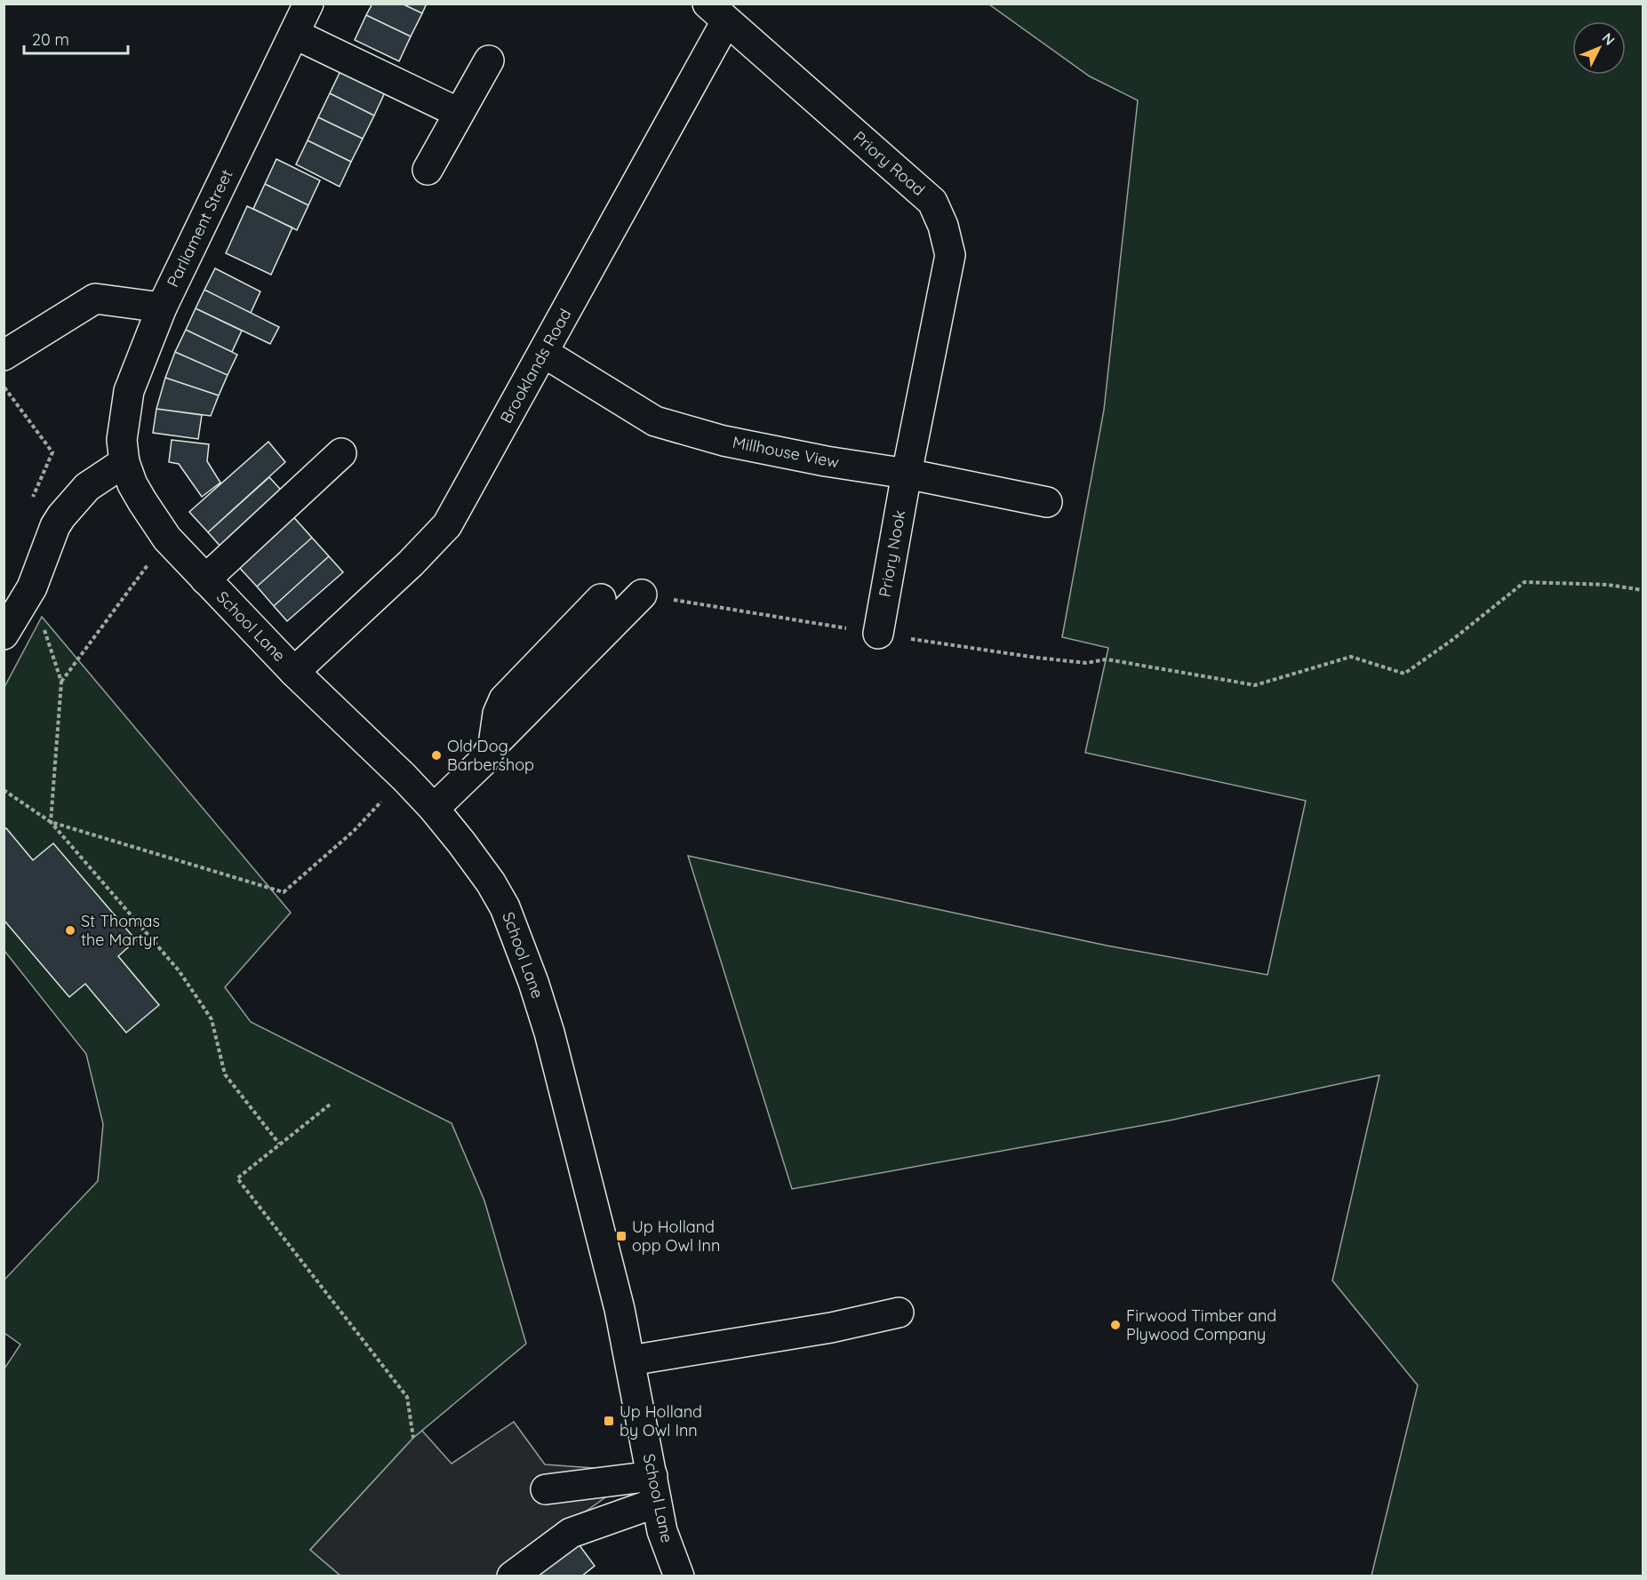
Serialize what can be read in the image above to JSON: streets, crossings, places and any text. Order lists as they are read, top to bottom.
{
  "streets": {
    "street": [
      "Priory Road",
      "Parliament Street",
      "Brooklands Road",
      "Millhouse View",
      "Priory Nook",
      "School Lane"
    ]
  },
  "crossings": [
    ["Priory Road", "Brooklands Road"],
    ["Priory Road", "Millhouse View"],
    ["Priory Road", "Priory Nook"],
    ["Parliament Street", "School Lane"],
    ["Brooklands Road", "Millhouse View"],
    ["Brooklands Road", "School Lane"],
    ["Millhouse View", "Priory Nook"]
  ],
  "places": {
    "other": ["Old Dog Barbershop", "St Thomas the Martyr", "Firwood Timber and Plywood Company"],
    "transit": ["Up Holland opp Owl Inn", "Up Holland by Owl Inn"]
  },
  "scale_bar": "20 m",
  "north": "top right"
}
